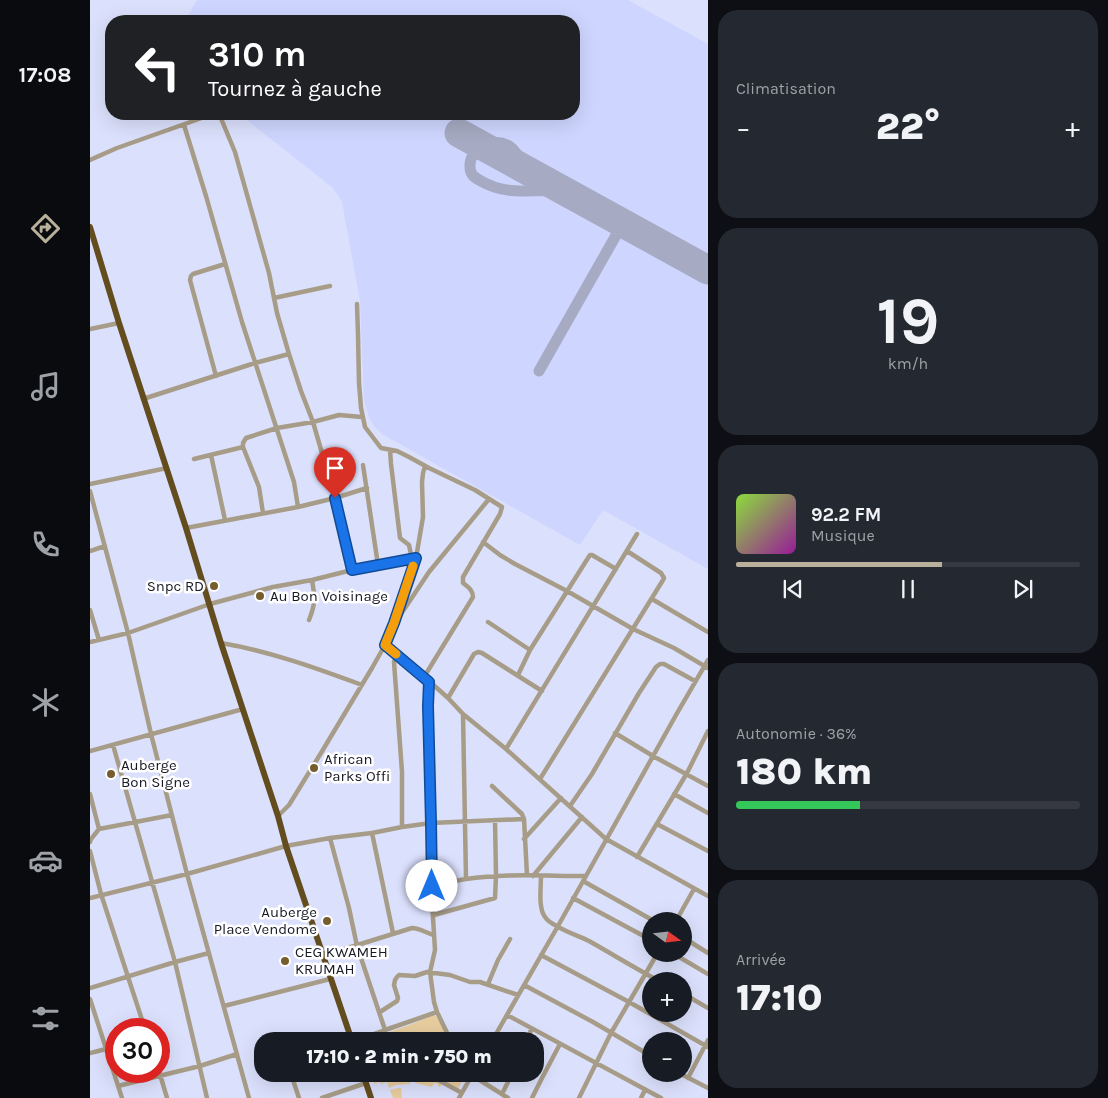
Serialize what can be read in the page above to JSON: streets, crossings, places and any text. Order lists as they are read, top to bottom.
{
  "places": [
    "Snpc RD",
    "Au Bon Voisinage",
    "African Parks Offi",
    "Auberge Bon Signe",
    "Auberge Place Vendome",
    "CEG KWAMEH KRUMAH"
  ],
  "north": "right",
  "page": {
    "tabs": "17:08",
    "tile": [
      "Climatisation",
      ["19", "km/h"],
      ["Autonomie · 36%", "180 km"],
      ["Arrivée", "17:10"]
    ],
    "turn": ["310 m", "Tournez à gauche"],
    "heat": ["−", "22°", "+"],
    "song": ["92.2 FM", "Musique"],
    "map_buttons": ["+", "−"],
    "limit": "30",
    "trip": "17:10 · 2 min · 750 m"
  }
}
